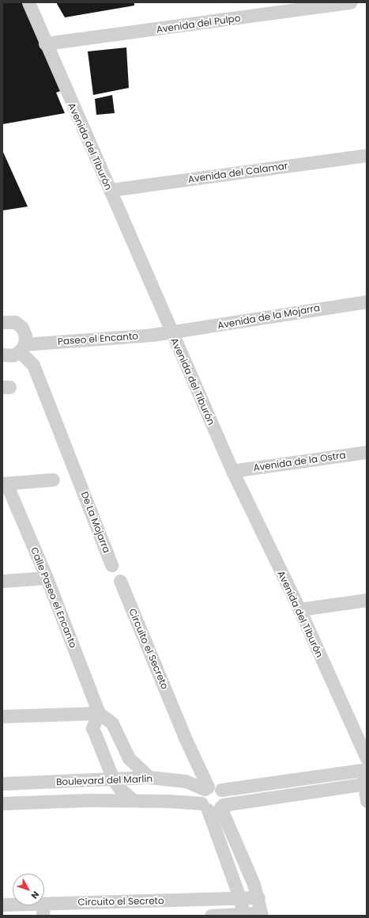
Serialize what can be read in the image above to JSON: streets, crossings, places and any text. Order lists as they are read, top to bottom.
{
  "streets": {
    "street": [
      "Avenida del Pulpo",
      "Avenida del Tiburón",
      "Avenida del Calamar",
      "Avenida de la Mojarra",
      "Paseo el Encanto",
      "Avenida de la Ostra",
      "De La Mojarra",
      "Calle Paseo el Encanto",
      "Circuito el Secreto",
      "Boulevard del Marlin"
    ]
  },
  "crossings": [
    ["Avenida del Pulpo", "Avenida del Tiburón"],
    ["Avenida del Tiburón", "Avenida del Calamar"],
    ["Avenida del Tiburón", "Avenida de la Mojarra"],
    ["Avenida del Tiburón", "Paseo el Encanto"],
    ["Avenida del Tiburón", "Avenida de la Ostra"],
    ["Avenida del Tiburón", "Boulevard del Marlin"],
    ["Avenida de la Mojarra", "Paseo el Encanto"],
    ["Paseo el Encanto", "De La Mojarra"],
    ["Circuito el Secreto", "Boulevard del Marlin"]
  ],
  "north": "bottom right"
}
